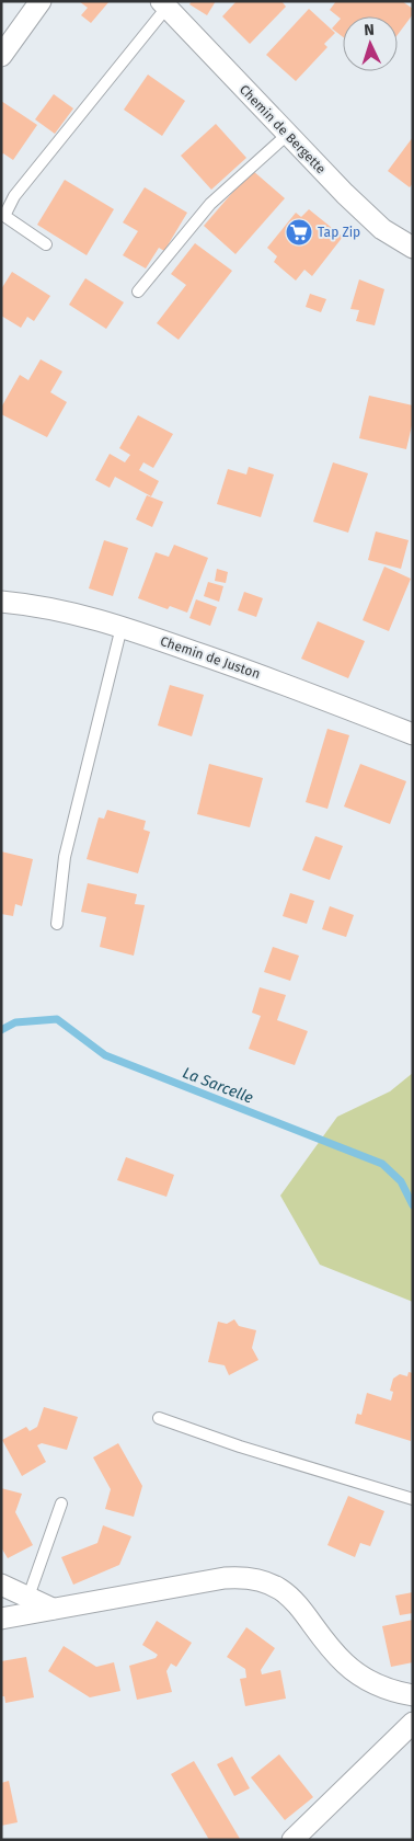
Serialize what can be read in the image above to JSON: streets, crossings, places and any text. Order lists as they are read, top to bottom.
{
  "streets": {
    "street": ["Chemin de Bergette", "Chemin de Juston"]
  },
  "water": ["La Sarcelle"],
  "places": {
    "supermarket": ["Tap Zip"]
  },
  "north": "top"
}
